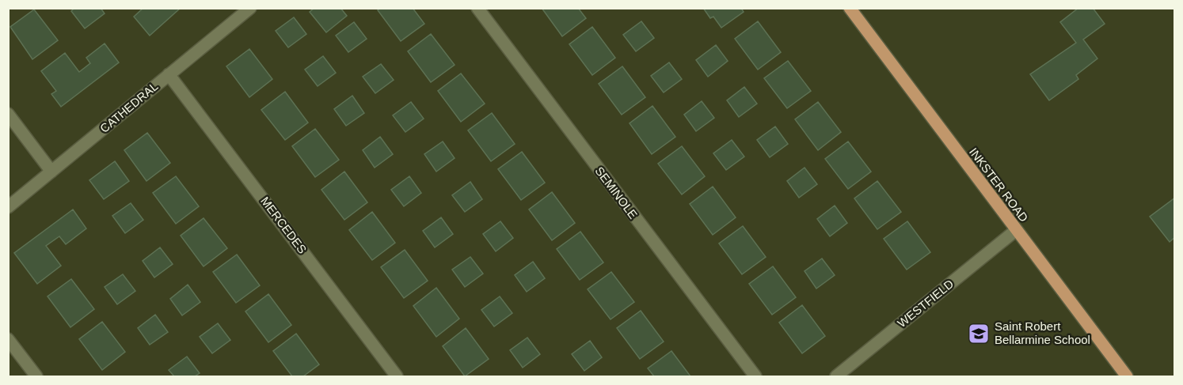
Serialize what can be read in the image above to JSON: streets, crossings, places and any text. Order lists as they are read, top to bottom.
{
  "streets": {
    "main road": ["INKSTER ROAD"],
    "street": [
      "CATHEDRAL",
      "SEMINOLE",
      "MERCEDES",
      "WESTFIELD"
    ]
  },
  "crossings": [
    ["CATHEDRAL", "MERCEDES"],
    ["INKSTER ROAD", "WESTFIELD"]
  ],
  "places": {
    "school or university": ["Saint Robert Bellarmine School"]
  }
}
